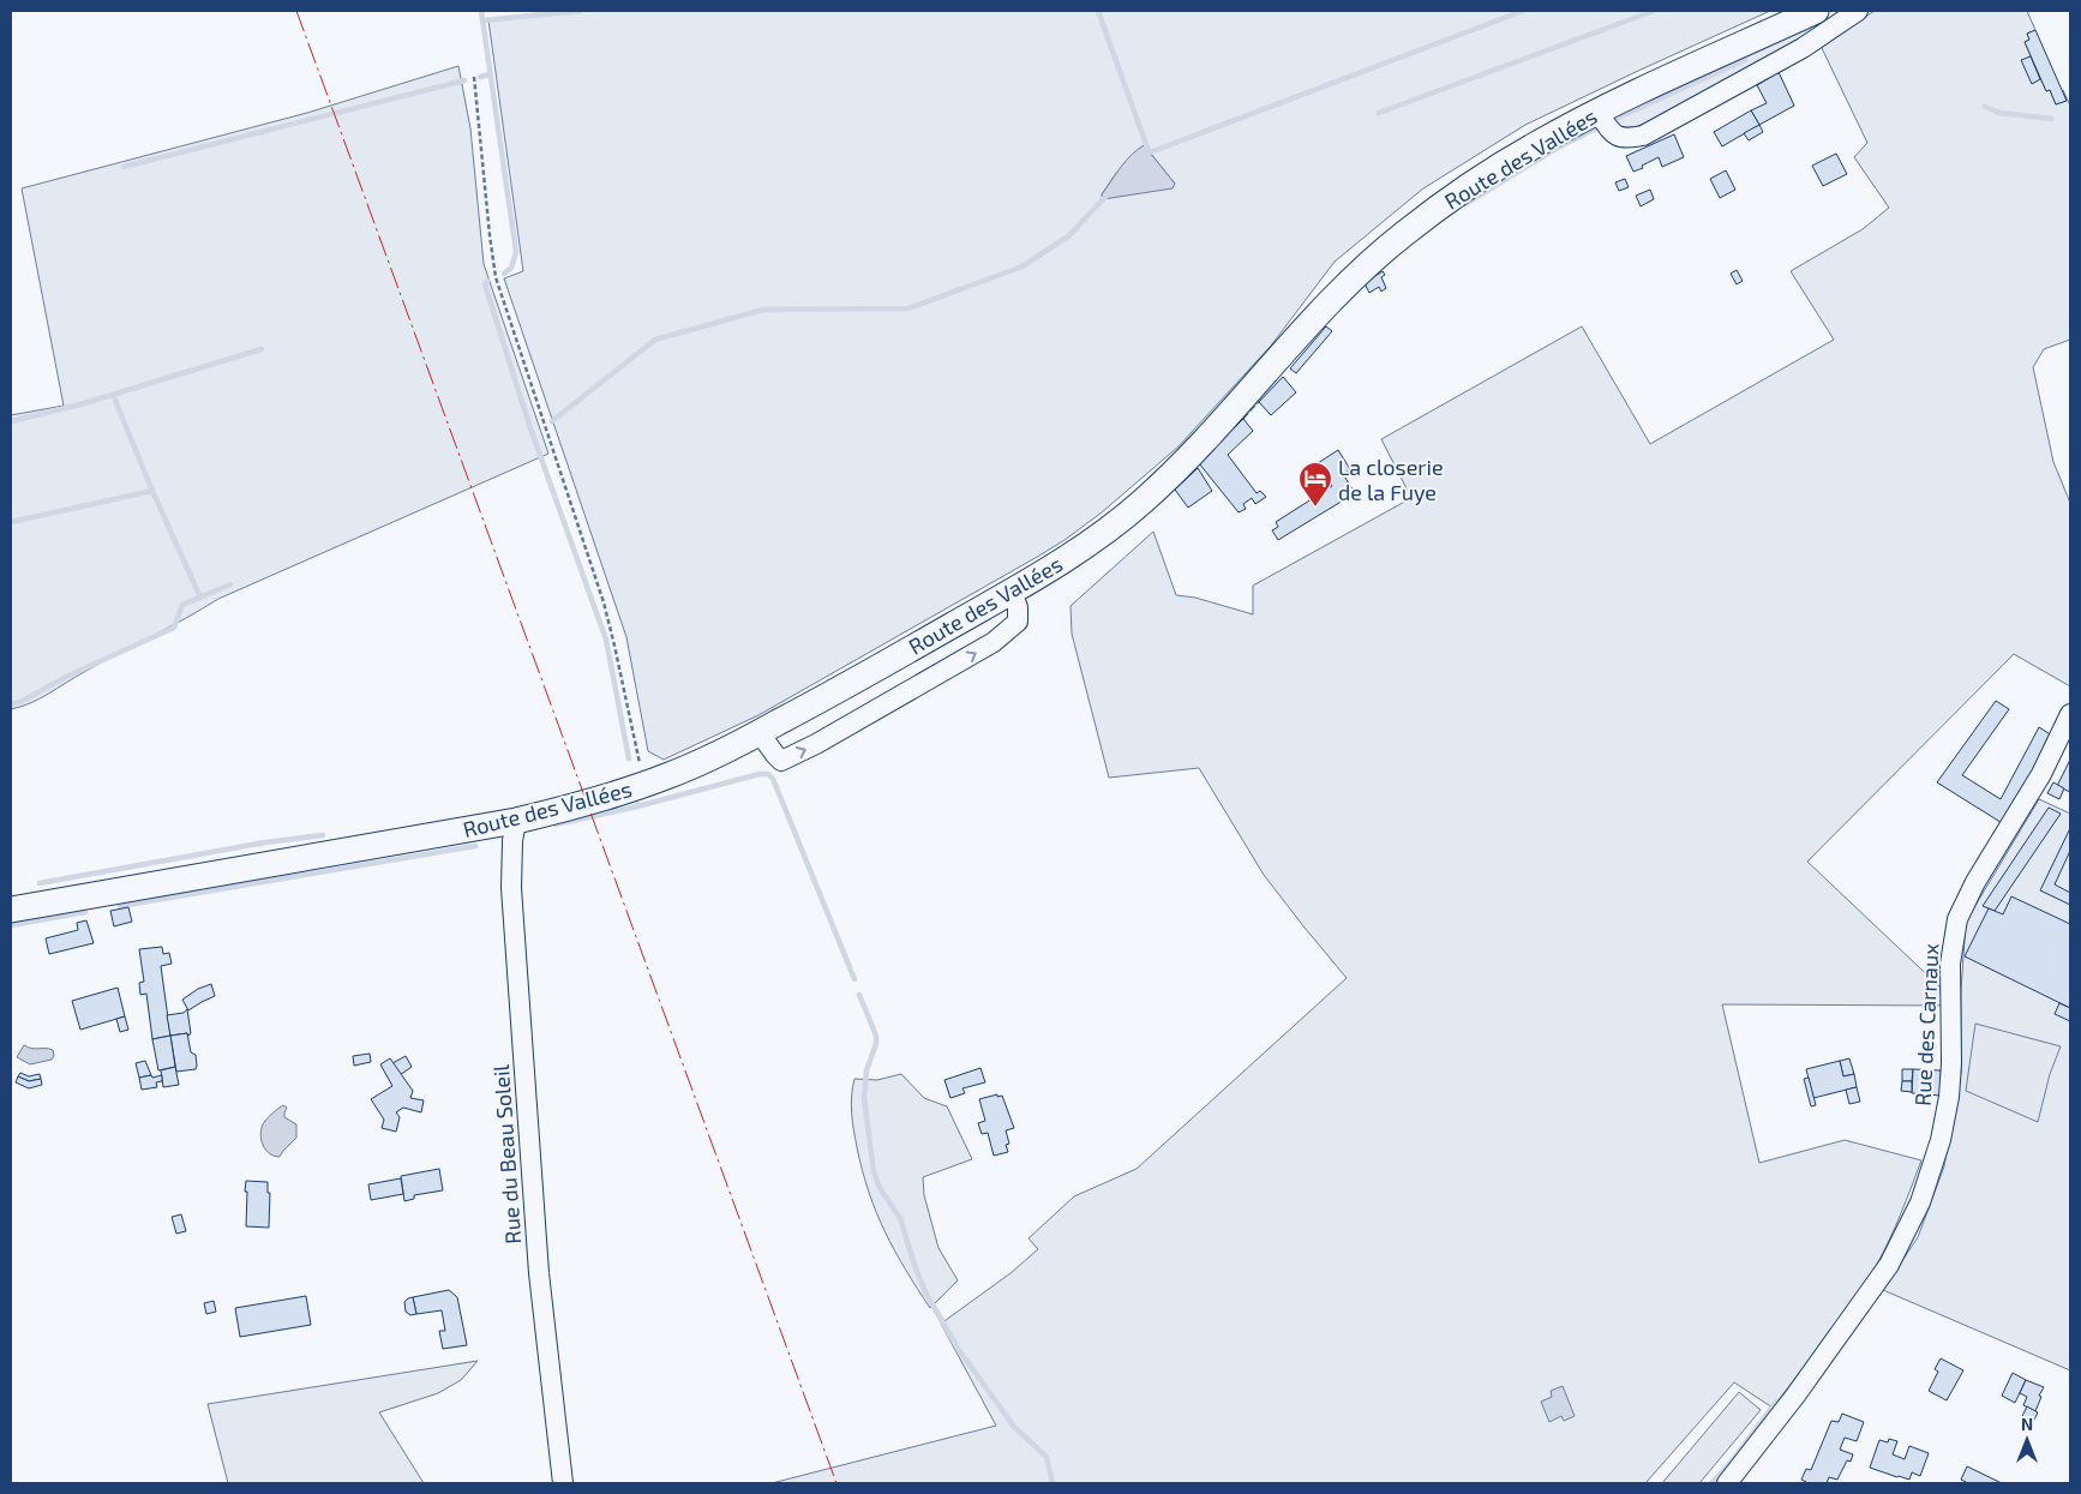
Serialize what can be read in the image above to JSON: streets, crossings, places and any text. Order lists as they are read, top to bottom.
{
  "streets": {
    "main road": ["Route des Vallées"],
    "street": ["Rue des Carnaux", "Rue du Beau Soleil"]
  },
  "crossings": [
    ["Route des Vallées", "Rue du Beau Soleil"]
  ],
  "places": {
    "hotel": ["La closerie de la Fuye"]
  },
  "north": "top"
}
